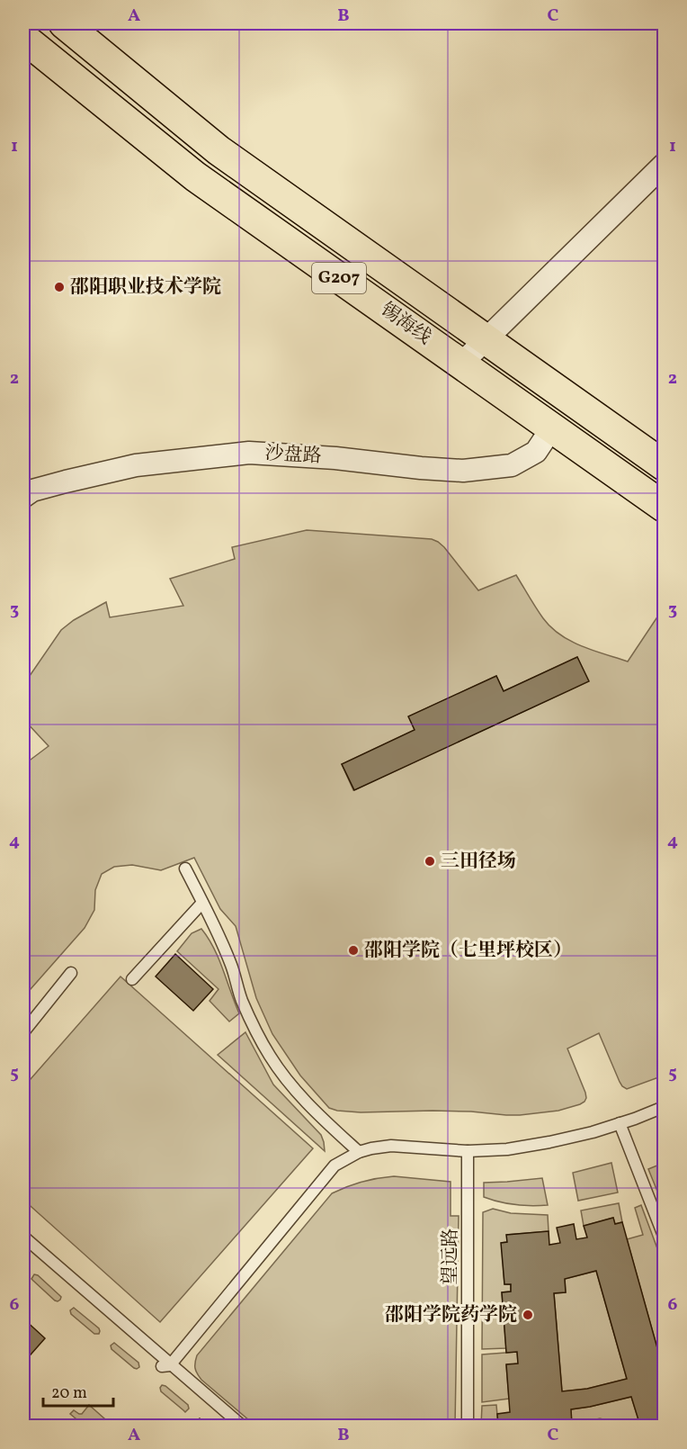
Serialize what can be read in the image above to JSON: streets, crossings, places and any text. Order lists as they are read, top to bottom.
{
  "streets": {
    "highway": ["G207", "锡海线"],
    "street": ["沙盘路"],
    "lane": ["望远路"]
  },
  "crossings": [
    ["锡海线", "沙盘路"]
  ],
  "places": [
    "邵阳职业技术学院",
    "三田径场",
    "邵阳学院（七里坪校区）",
    "邵阳学院药学院"
  ],
  "scale_bar": "20 m",
  "grid": {
    "columns": ["A", "B", "C"],
    "rows": [
      "1",
      "2",
      "3",
      "4",
      "5",
      "6"
    ]
  }
}
